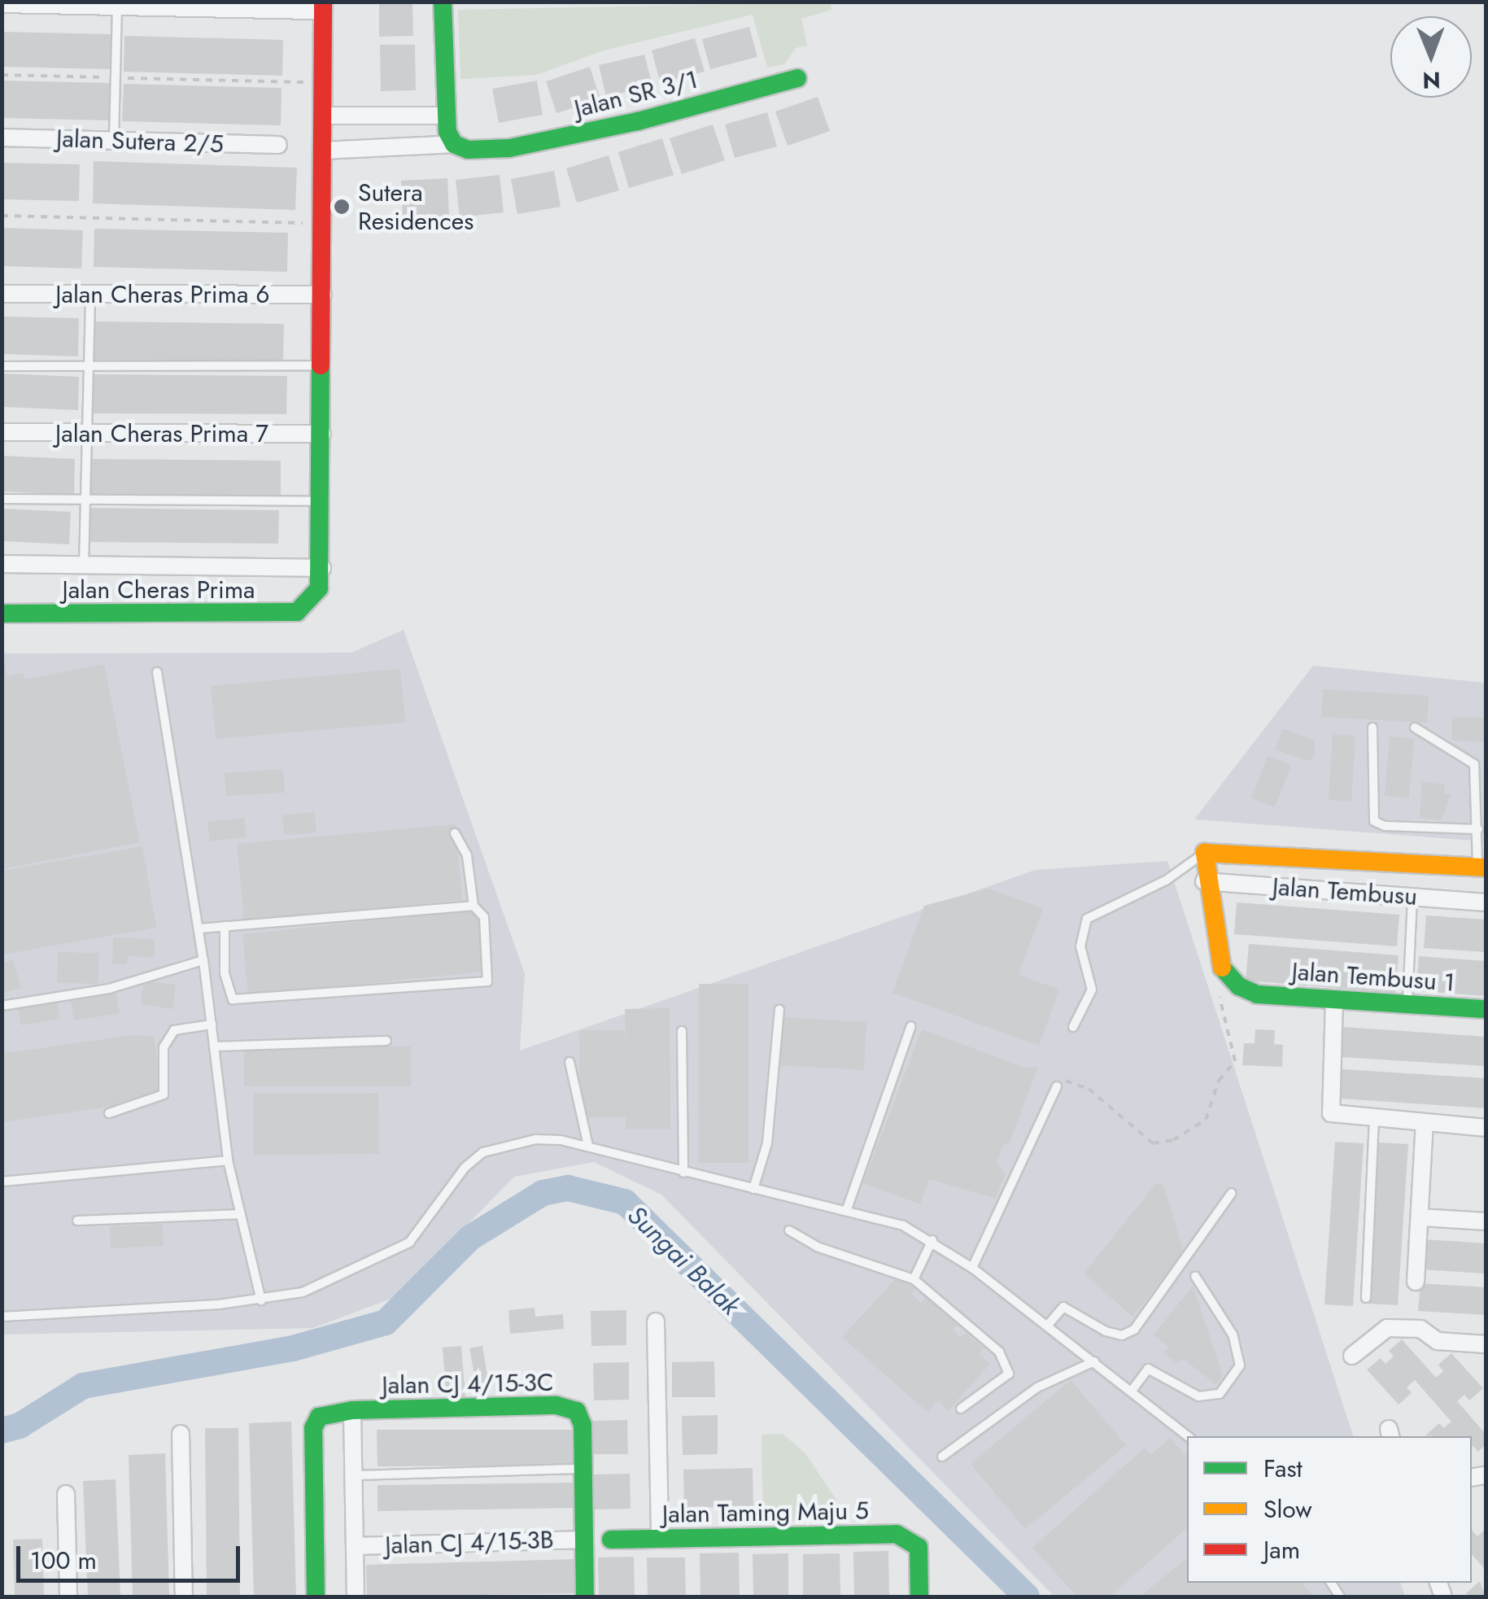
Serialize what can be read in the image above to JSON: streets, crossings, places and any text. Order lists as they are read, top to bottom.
{
  "streets": {
    "street": [
      "Jalan SR 3/1",
      "Jalan Sutera 2/5",
      "Jalan Cheras Prima 6",
      "Jalan Cheras Prima 7",
      "Jalan Cheras Prima",
      "Jalan Tembusu",
      "Jalan Tembusu 1",
      "Jalan CJ 4/15-3C",
      "Jalan Taming Maju 5",
      "Jalan CJ 4/15-3B"
    ]
  },
  "crossings": [
    ["Jalan CJ 4/15-3C", "Jalan CJ 4/15-3B"]
  ],
  "water": ["Sungai Balak"],
  "places": ["Sutera Residences"],
  "legend": ["Fast", "Slow", "Jam"],
  "scale_bar": "100 m",
  "north": "bottom"
}
